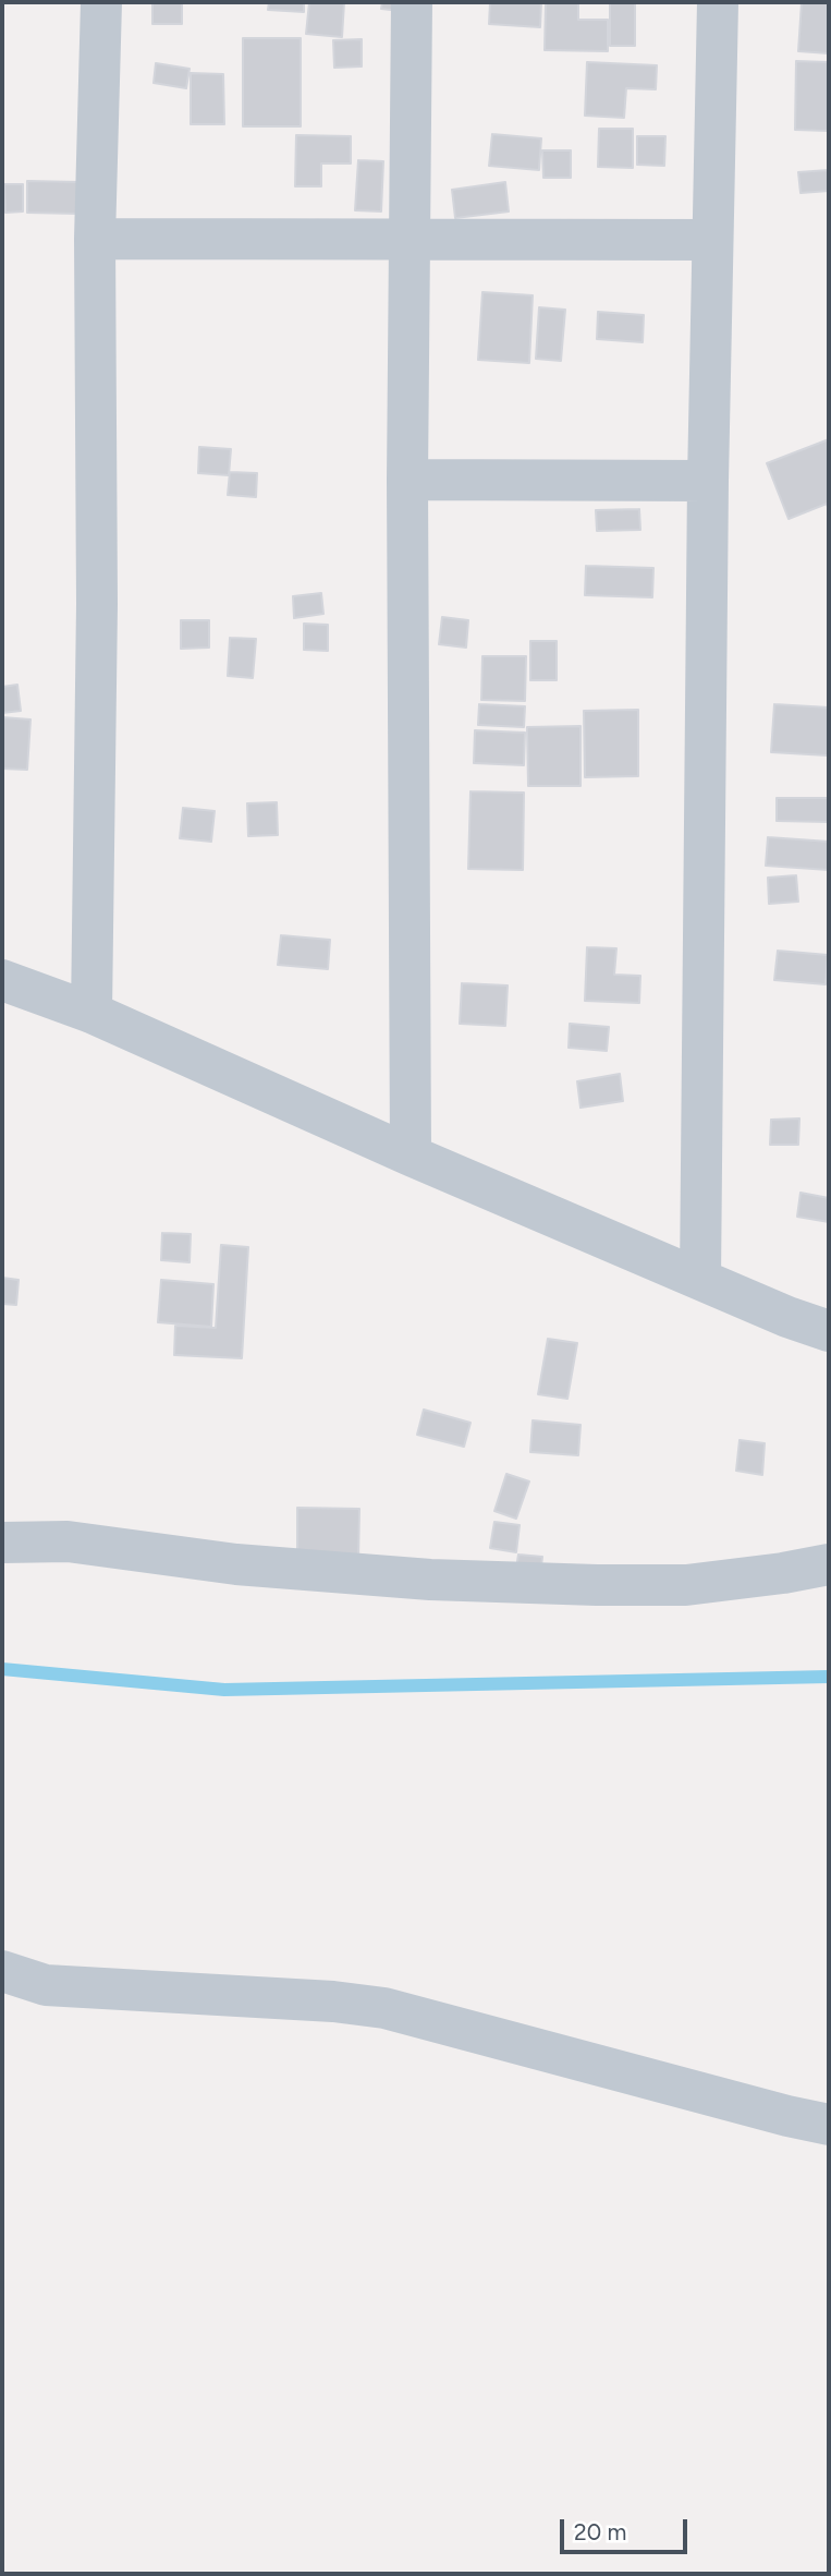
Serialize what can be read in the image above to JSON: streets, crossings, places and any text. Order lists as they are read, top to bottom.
{
  "scale_bar": "20 m"
}
